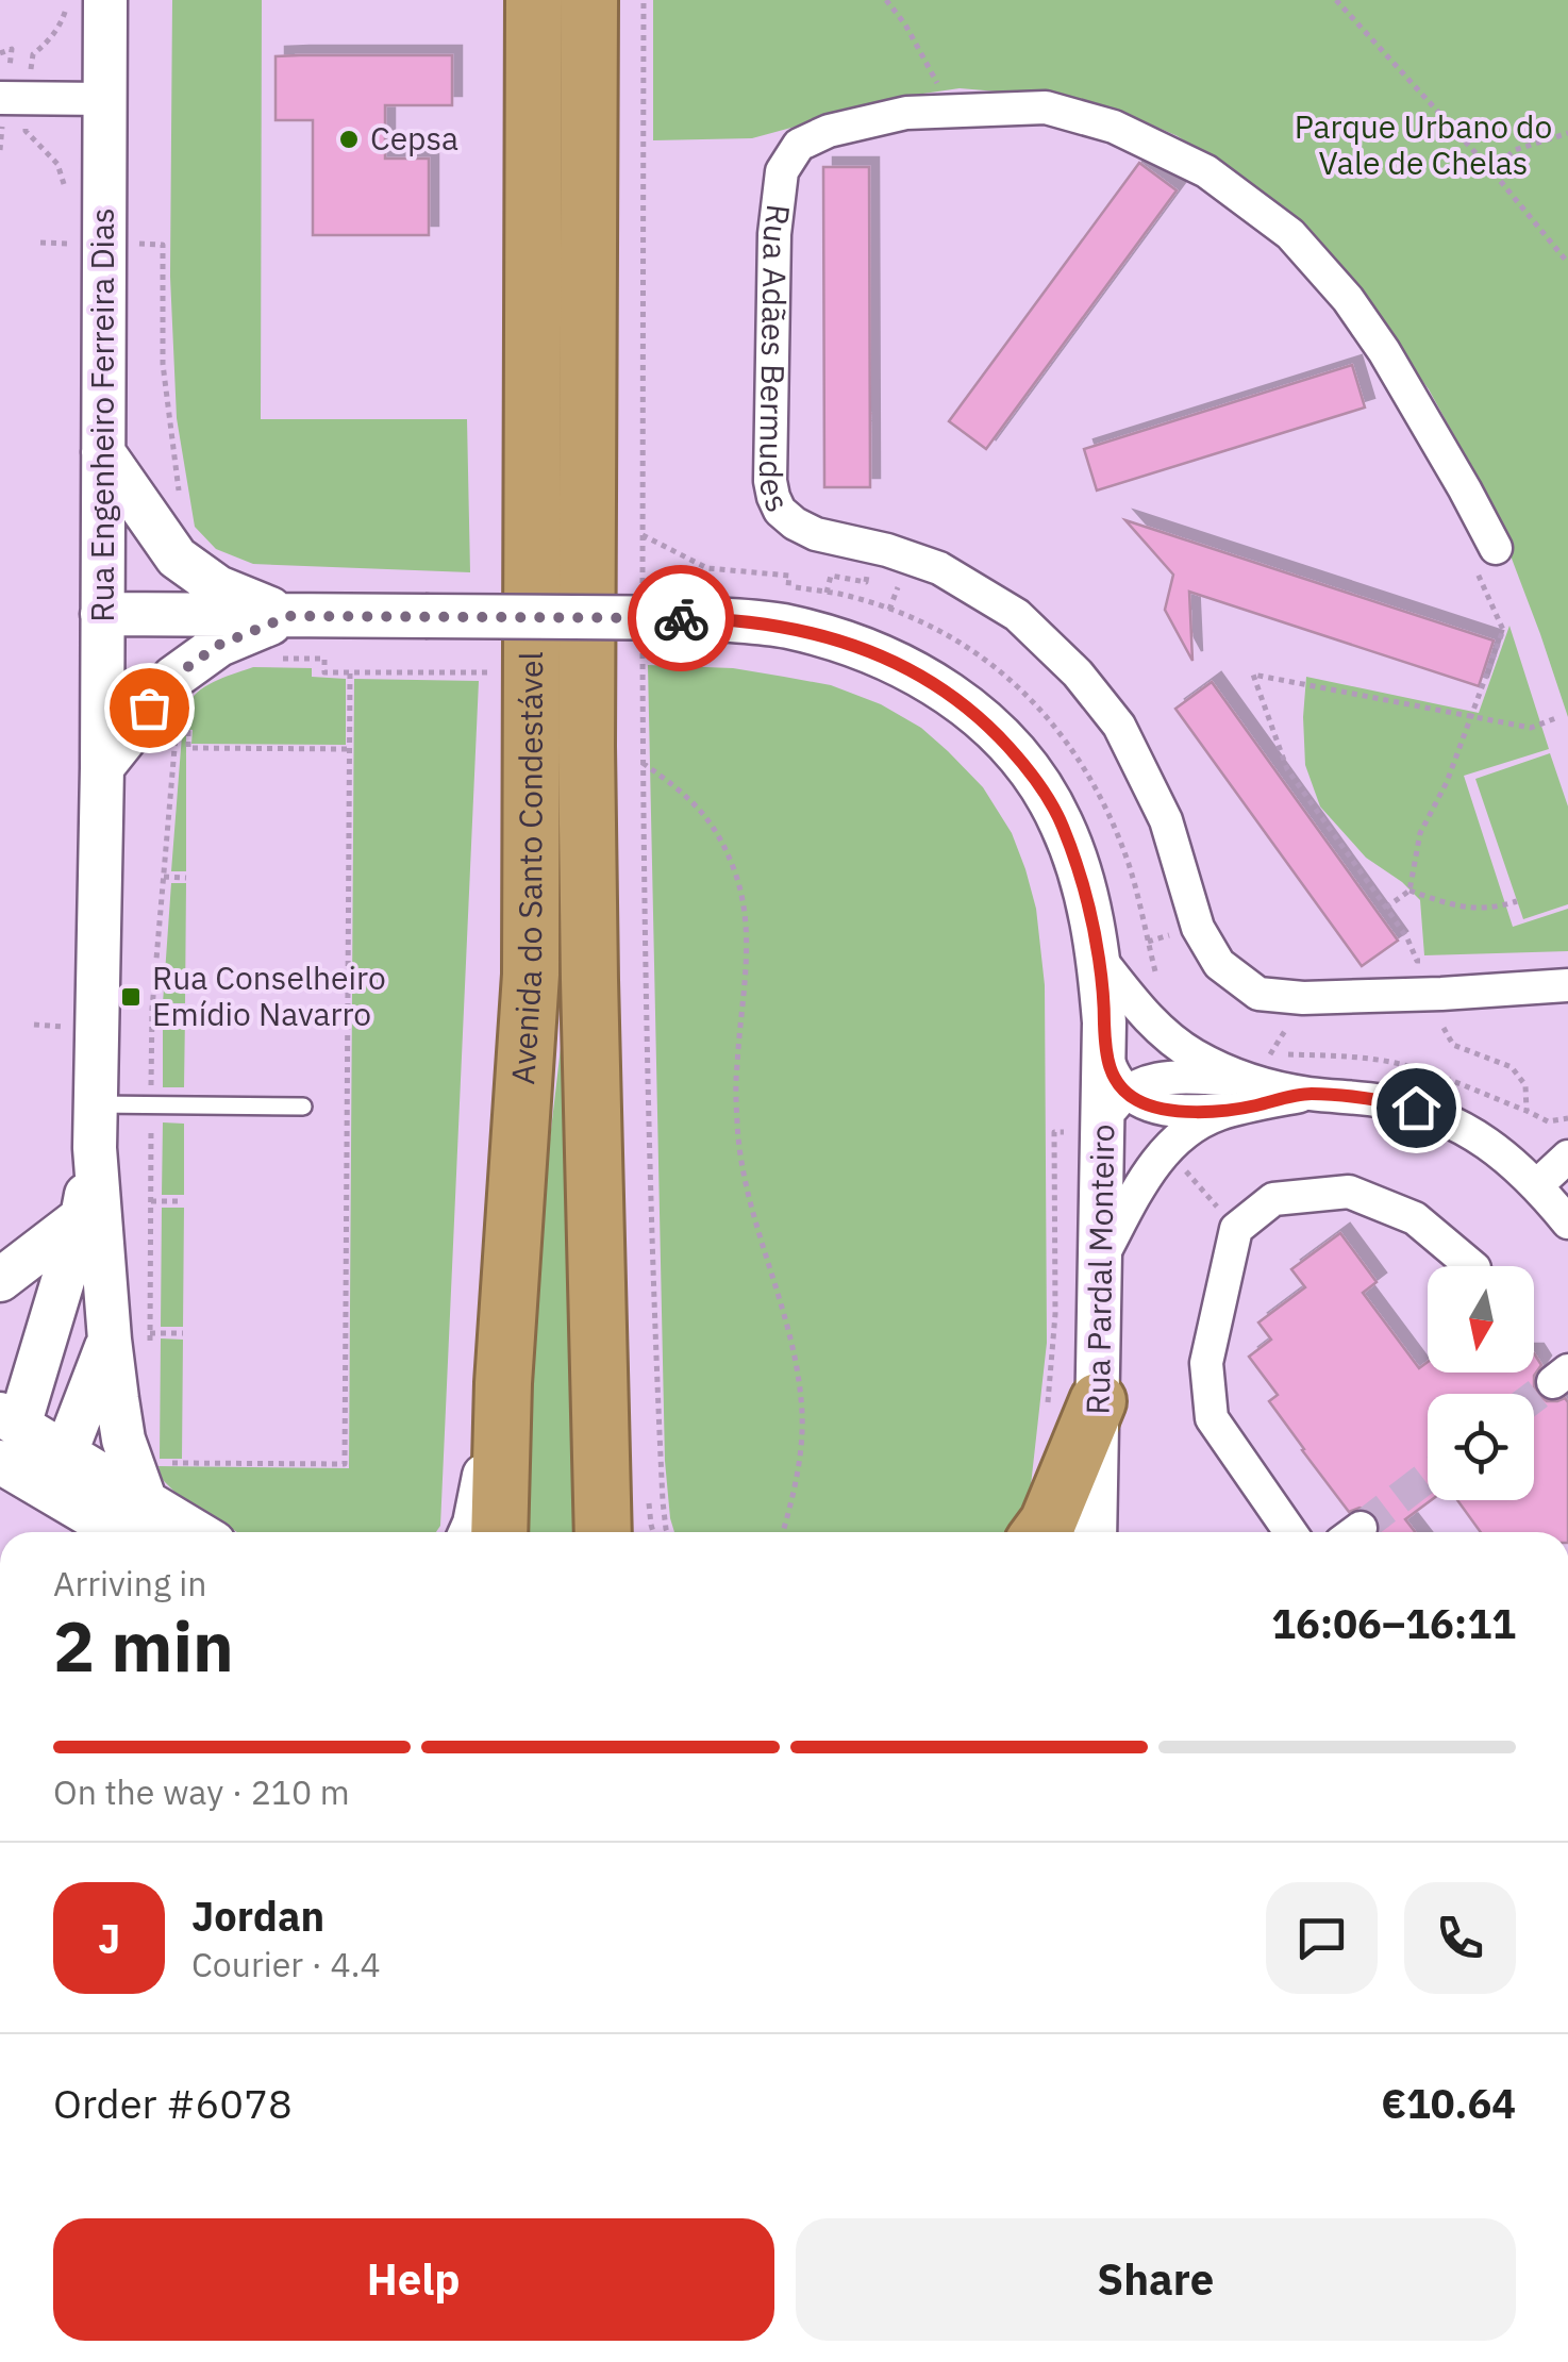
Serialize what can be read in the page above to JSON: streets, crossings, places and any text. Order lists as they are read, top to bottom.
{
  "streets": {
    "highway": ["Avenida do Santo Condestável"],
    "street": ["Rua Adães Bermudes", "Rua Engenheiro Ferreira Dias", "Rua Pardal Monteiro"]
  },
  "crossings": [
    ["Rua Engenheiro Ferreira Dias", "Rua Pardal Monteiro"]
  ],
  "parks": ["Parque Urbano do Vale de Chelas"],
  "places": {
    "other": ["Cepsa"],
    "transit": ["Rua Conselheiro Emídio Navarro"]
  },
  "north": "bottom",
  "page": {
    "heading": ["2 min", "Arriving in", "16:06–16:11"],
    "panel": [
      "Jordan",
      "Courier · 4.4",
      "Order #6078",
      "€10.64"
    ],
    "bar": "On the way · 210 m",
    "round": "J",
    "buttons": ["Help", "Share"]
  }
}
